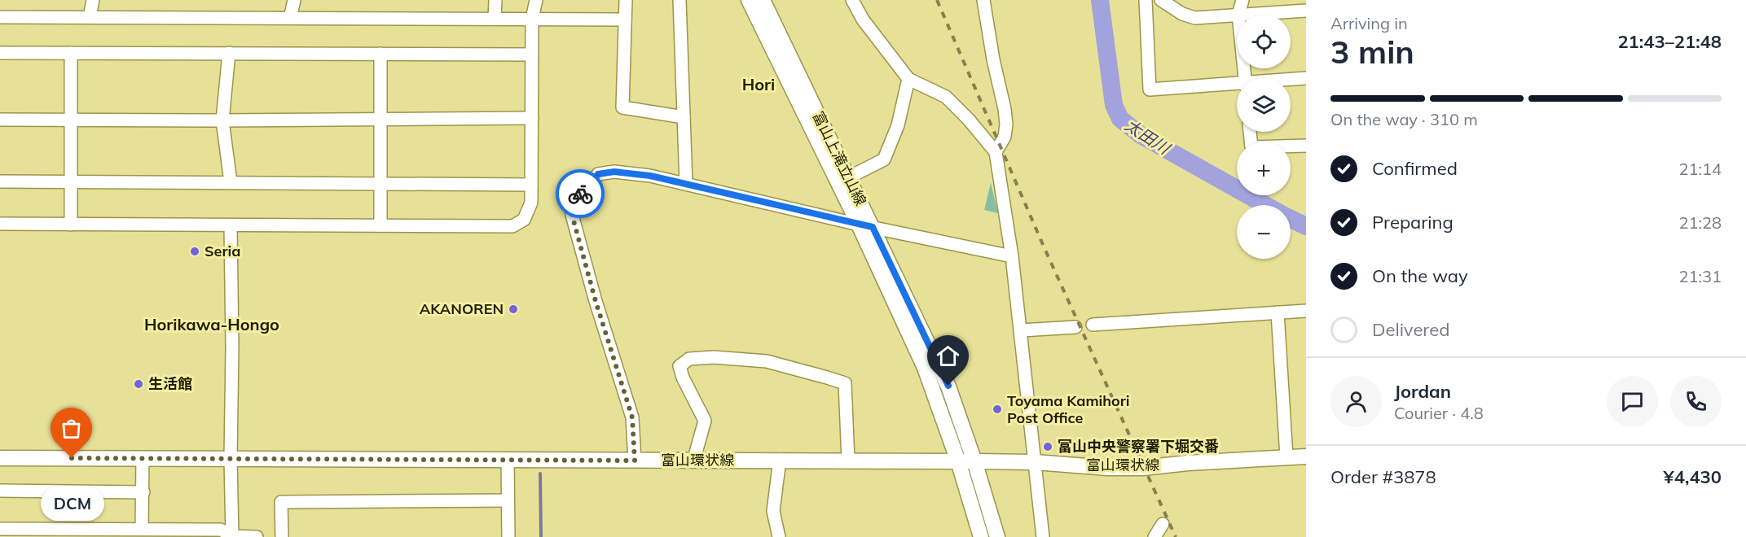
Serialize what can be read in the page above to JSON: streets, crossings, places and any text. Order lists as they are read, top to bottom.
{
  "streets": {
    "main road": ["富山上滝立山線", "富山環状線"]
  },
  "crossings": [
    ["富山上滝立山線", "富山環状線"]
  ],
  "districts": ["Hori", "Horikawa-Hongo"],
  "water": ["太田川"],
  "places": [
    "Seria",
    "AKANOREN",
    "生活館",
    "Toyama Kamihori Post Office",
    "富山中央警察署下堀交番",
    "DCM"
  ],
  "page": {
    "heading": ["3 min", "Arriving in", "21:43–21:48"],
    "panel": [
      "Jordan",
      "Courier · 4.8",
      "Order #3878",
      "¥4,430"
    ],
    "map_buttons": ["+", "−"],
    "bar": "On the way · 310 m",
    "list": [
      ["Confirmed", "21:14"],
      ["Preparing", "21:28"],
      ["On the way", "21:31"],
      "Delivered"
    ],
    "bubble": "DCM"
  }
}
